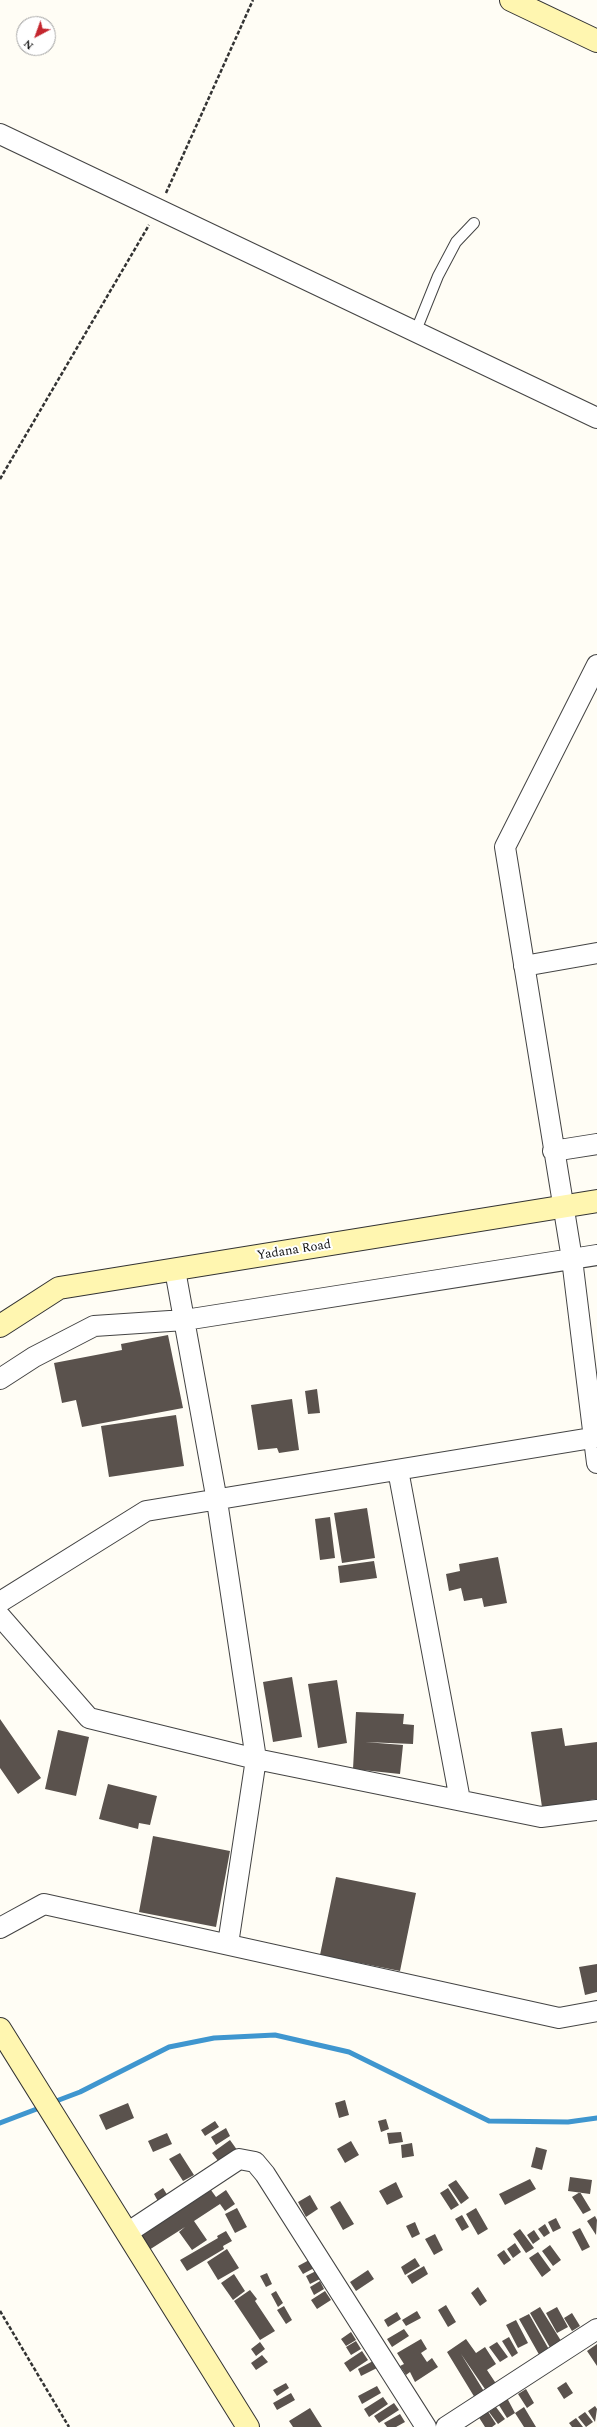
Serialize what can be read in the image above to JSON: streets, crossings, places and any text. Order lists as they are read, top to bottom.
{
  "streets": {
    "main road": ["Yadana Road"]
  },
  "north": "bottom left"
}
